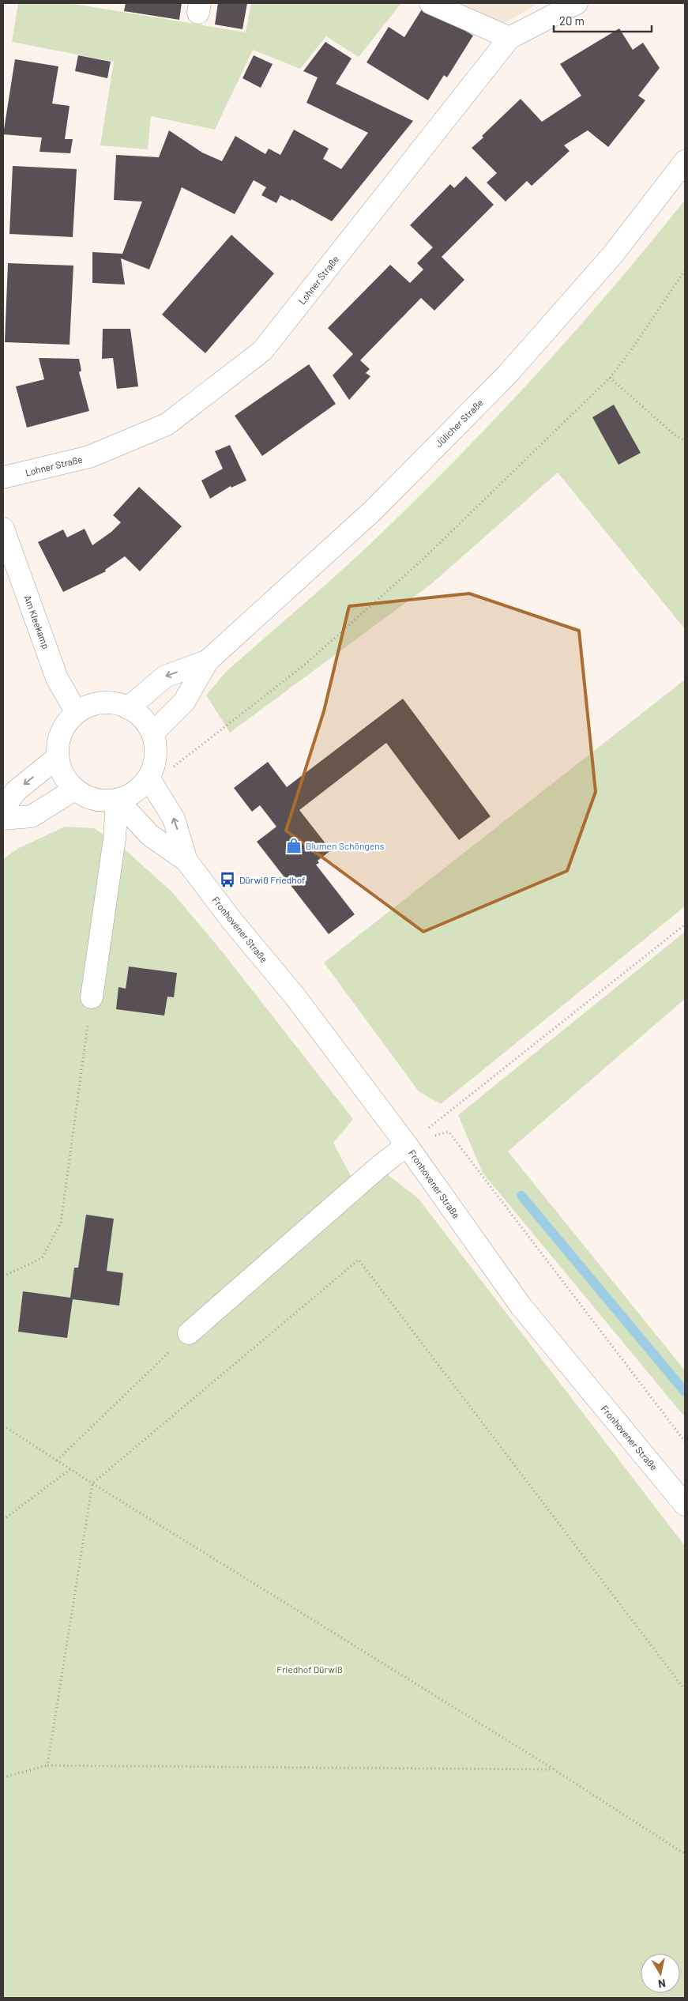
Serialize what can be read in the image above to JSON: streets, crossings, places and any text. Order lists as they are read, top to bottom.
{
  "streets": {
    "street": [
      "Lohner Straße",
      "Jülicher Straße",
      "Am Kleekamp",
      "Fronhovener Straße"
    ]
  },
  "crossings": [
    ["Jülicher Straße", "Am Kleekamp"],
    ["Jülicher Straße", "Fronhovener Straße"],
    ["Am Kleekamp", "Fronhovener Straße"]
  ],
  "parks": ["Friedhof Dürwiß"],
  "places": {
    "shop": ["Blumen Schöngens"],
    "bus stop": ["Dürwiß Friedhof"]
  },
  "scale_bar": "20 m",
  "north": "bottom"
}
